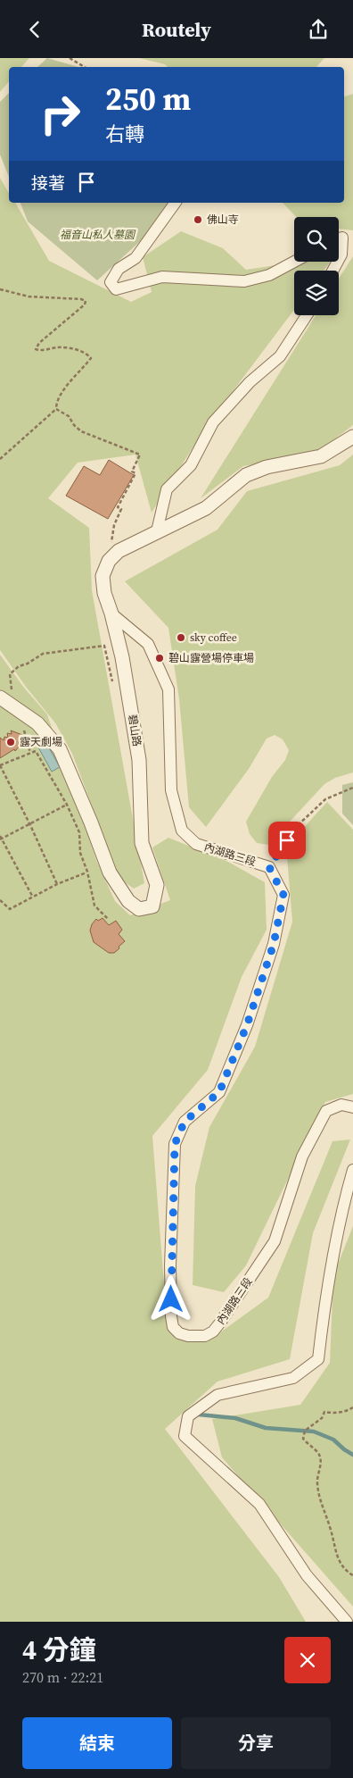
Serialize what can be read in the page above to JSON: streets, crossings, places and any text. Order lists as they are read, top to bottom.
{
  "streets": {
    "street": ["碧山路", "內湖路三段"]
  },
  "crossings": [
    ["碧山路", "內湖路三段"]
  ],
  "parks": ["福音山私人墓園"],
  "places": [
    "佛山寺",
    "sky coffee",
    "碧山露營場停車場",
    "露天劇場"
  ],
  "page": {
    "header": "Routely",
    "turn": ["250 m", "右轉"],
    "then": "接著",
    "heading": ["4 分鐘", "270 m · 22:21"],
    "buttons": ["結束", "分享"]
  }
}
